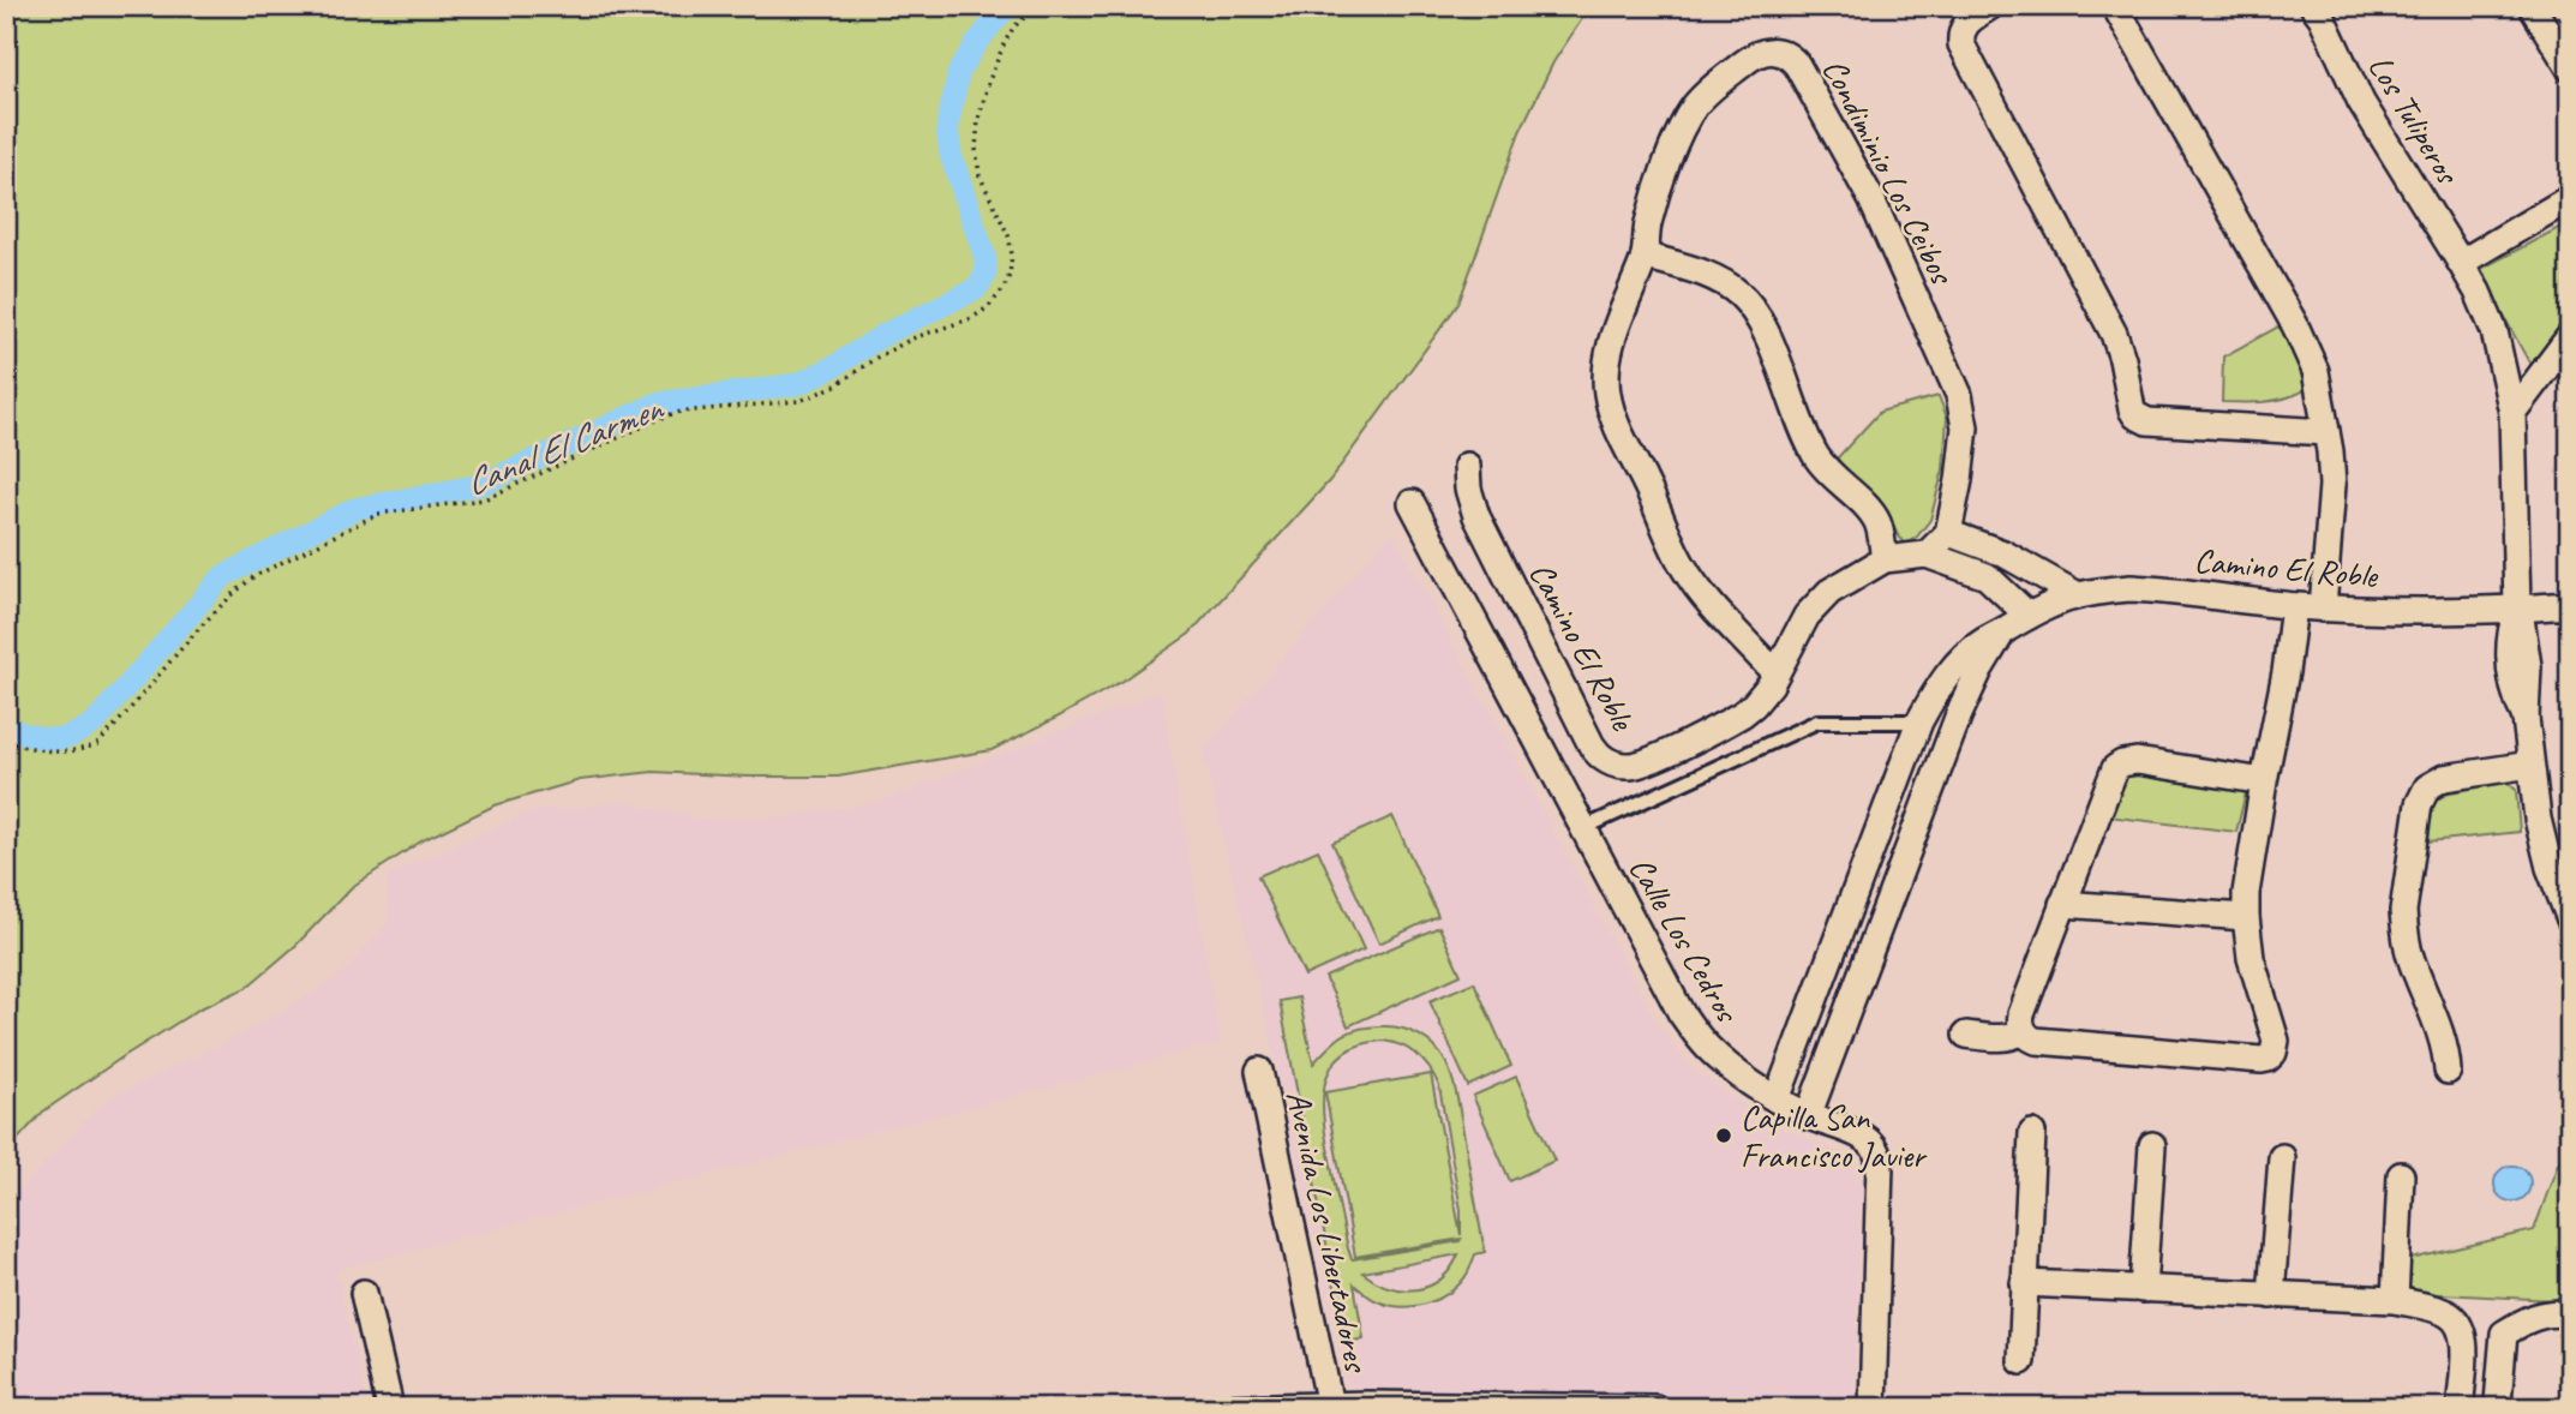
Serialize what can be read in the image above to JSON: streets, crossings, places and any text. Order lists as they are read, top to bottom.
{
  "streets": {
    "street": [
      "Los Tuliperos",
      "Condiminio Los Ceibos",
      "Camino El Roble",
      "Calle Los Cedros",
      "Avenida Los Libertadores"
    ]
  },
  "crossings": [
    ["Los Tuliperos", "Camino El Roble"],
    ["Condiminio Los Ceibos", "Camino El Roble"],
    ["Camino El Roble", "Calle Los Cedros"]
  ],
  "water": ["Canal El Carmen"],
  "places": ["Capilla San Francisco Javier"]
}
